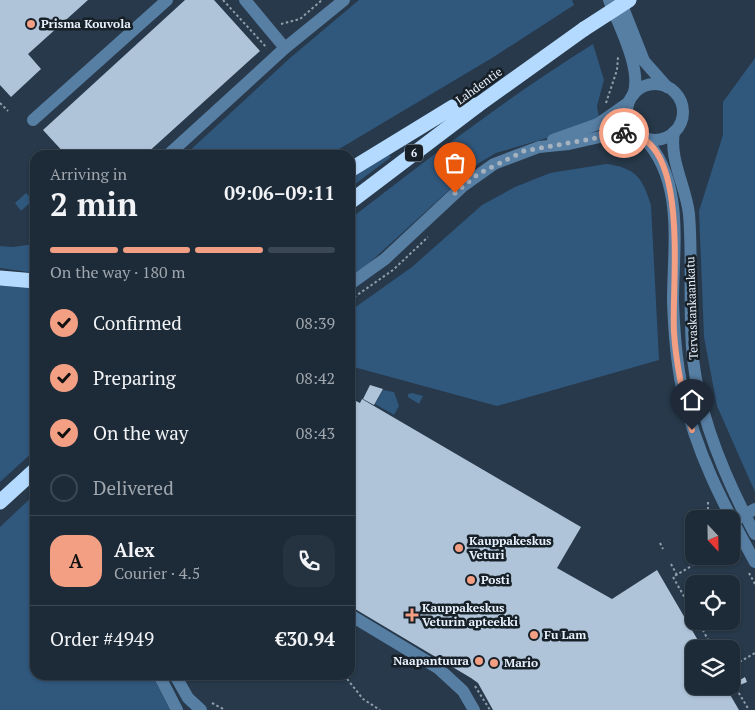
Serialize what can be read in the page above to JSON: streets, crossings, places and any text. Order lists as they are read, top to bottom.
{
  "streets": {
    "highway": ["Lahdentie", "6"],
    "street": ["Tervaskankaankatu"]
  },
  "places": {
    "other": [
      "Prisma Kouvola",
      "Kauppakeskus Veturi",
      "Posti",
      "Fu Lam",
      "Naapantuura",
      "Mario"
    ],
    "health": ["Kauppakeskus Veturin apteekki"]
  },
  "north": "bottom",
  "page": {
    "heading": ["2 min", "Arriving in", "09:06–09:11"],
    "panel": [
      "Alex",
      "Courier · 4.5",
      "Order #4949",
      "€30.94"
    ],
    "bar": "On the way · 180 m",
    "list": [
      ["Confirmed", "08:39"],
      ["Preparing", "08:42"],
      ["On the way", "08:43"],
      "Delivered"
    ],
    "round": "A"
  }
}
